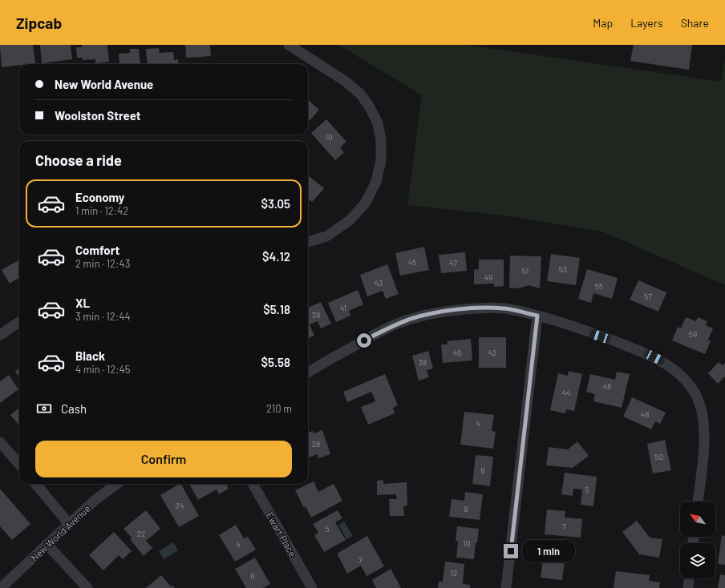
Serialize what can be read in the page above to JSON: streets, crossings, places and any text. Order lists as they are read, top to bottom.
{
  "streets": {
    "street": ["New World Avenue", "Ewart Place"]
  },
  "house_numbers": [
    "10",
    "45",
    "47",
    "53",
    "51",
    "49",
    "43",
    "55",
    "57",
    "41",
    "39",
    "59",
    "40",
    "42",
    "38",
    "46",
    "44",
    "48",
    "4",
    "28",
    "50",
    "6",
    "5",
    "24",
    "8",
    "7",
    "5",
    "22",
    "10",
    "4",
    "7",
    "12",
    "6"
  ],
  "north": "top left",
  "page": {
    "header": "Zipcab",
    "nav": ["Map", "Layers", "Share"],
    "banner": ["New World Avenue", "Woolston Street"],
    "heading": "Choose a ride",
    "list": [
      {
        "name": "Economy",
        "note": "1 min · 12:42",
        "value": "$3.05"
      },
      {
        "name": "Comfort",
        "note": "2 min · 12:43",
        "value": "$4.12"
      },
      {
        "name": "XL",
        "note": "3 min · 12:44",
        "value": "$5.18"
      },
      {
        "name": "Black",
        "note": "4 min · 12:45",
        "value": "$5.58"
      }
    ],
    "pay": ["Cash", "210 m"],
    "buttons": "Confirm",
    "bubble": "1 min"
  }
}
